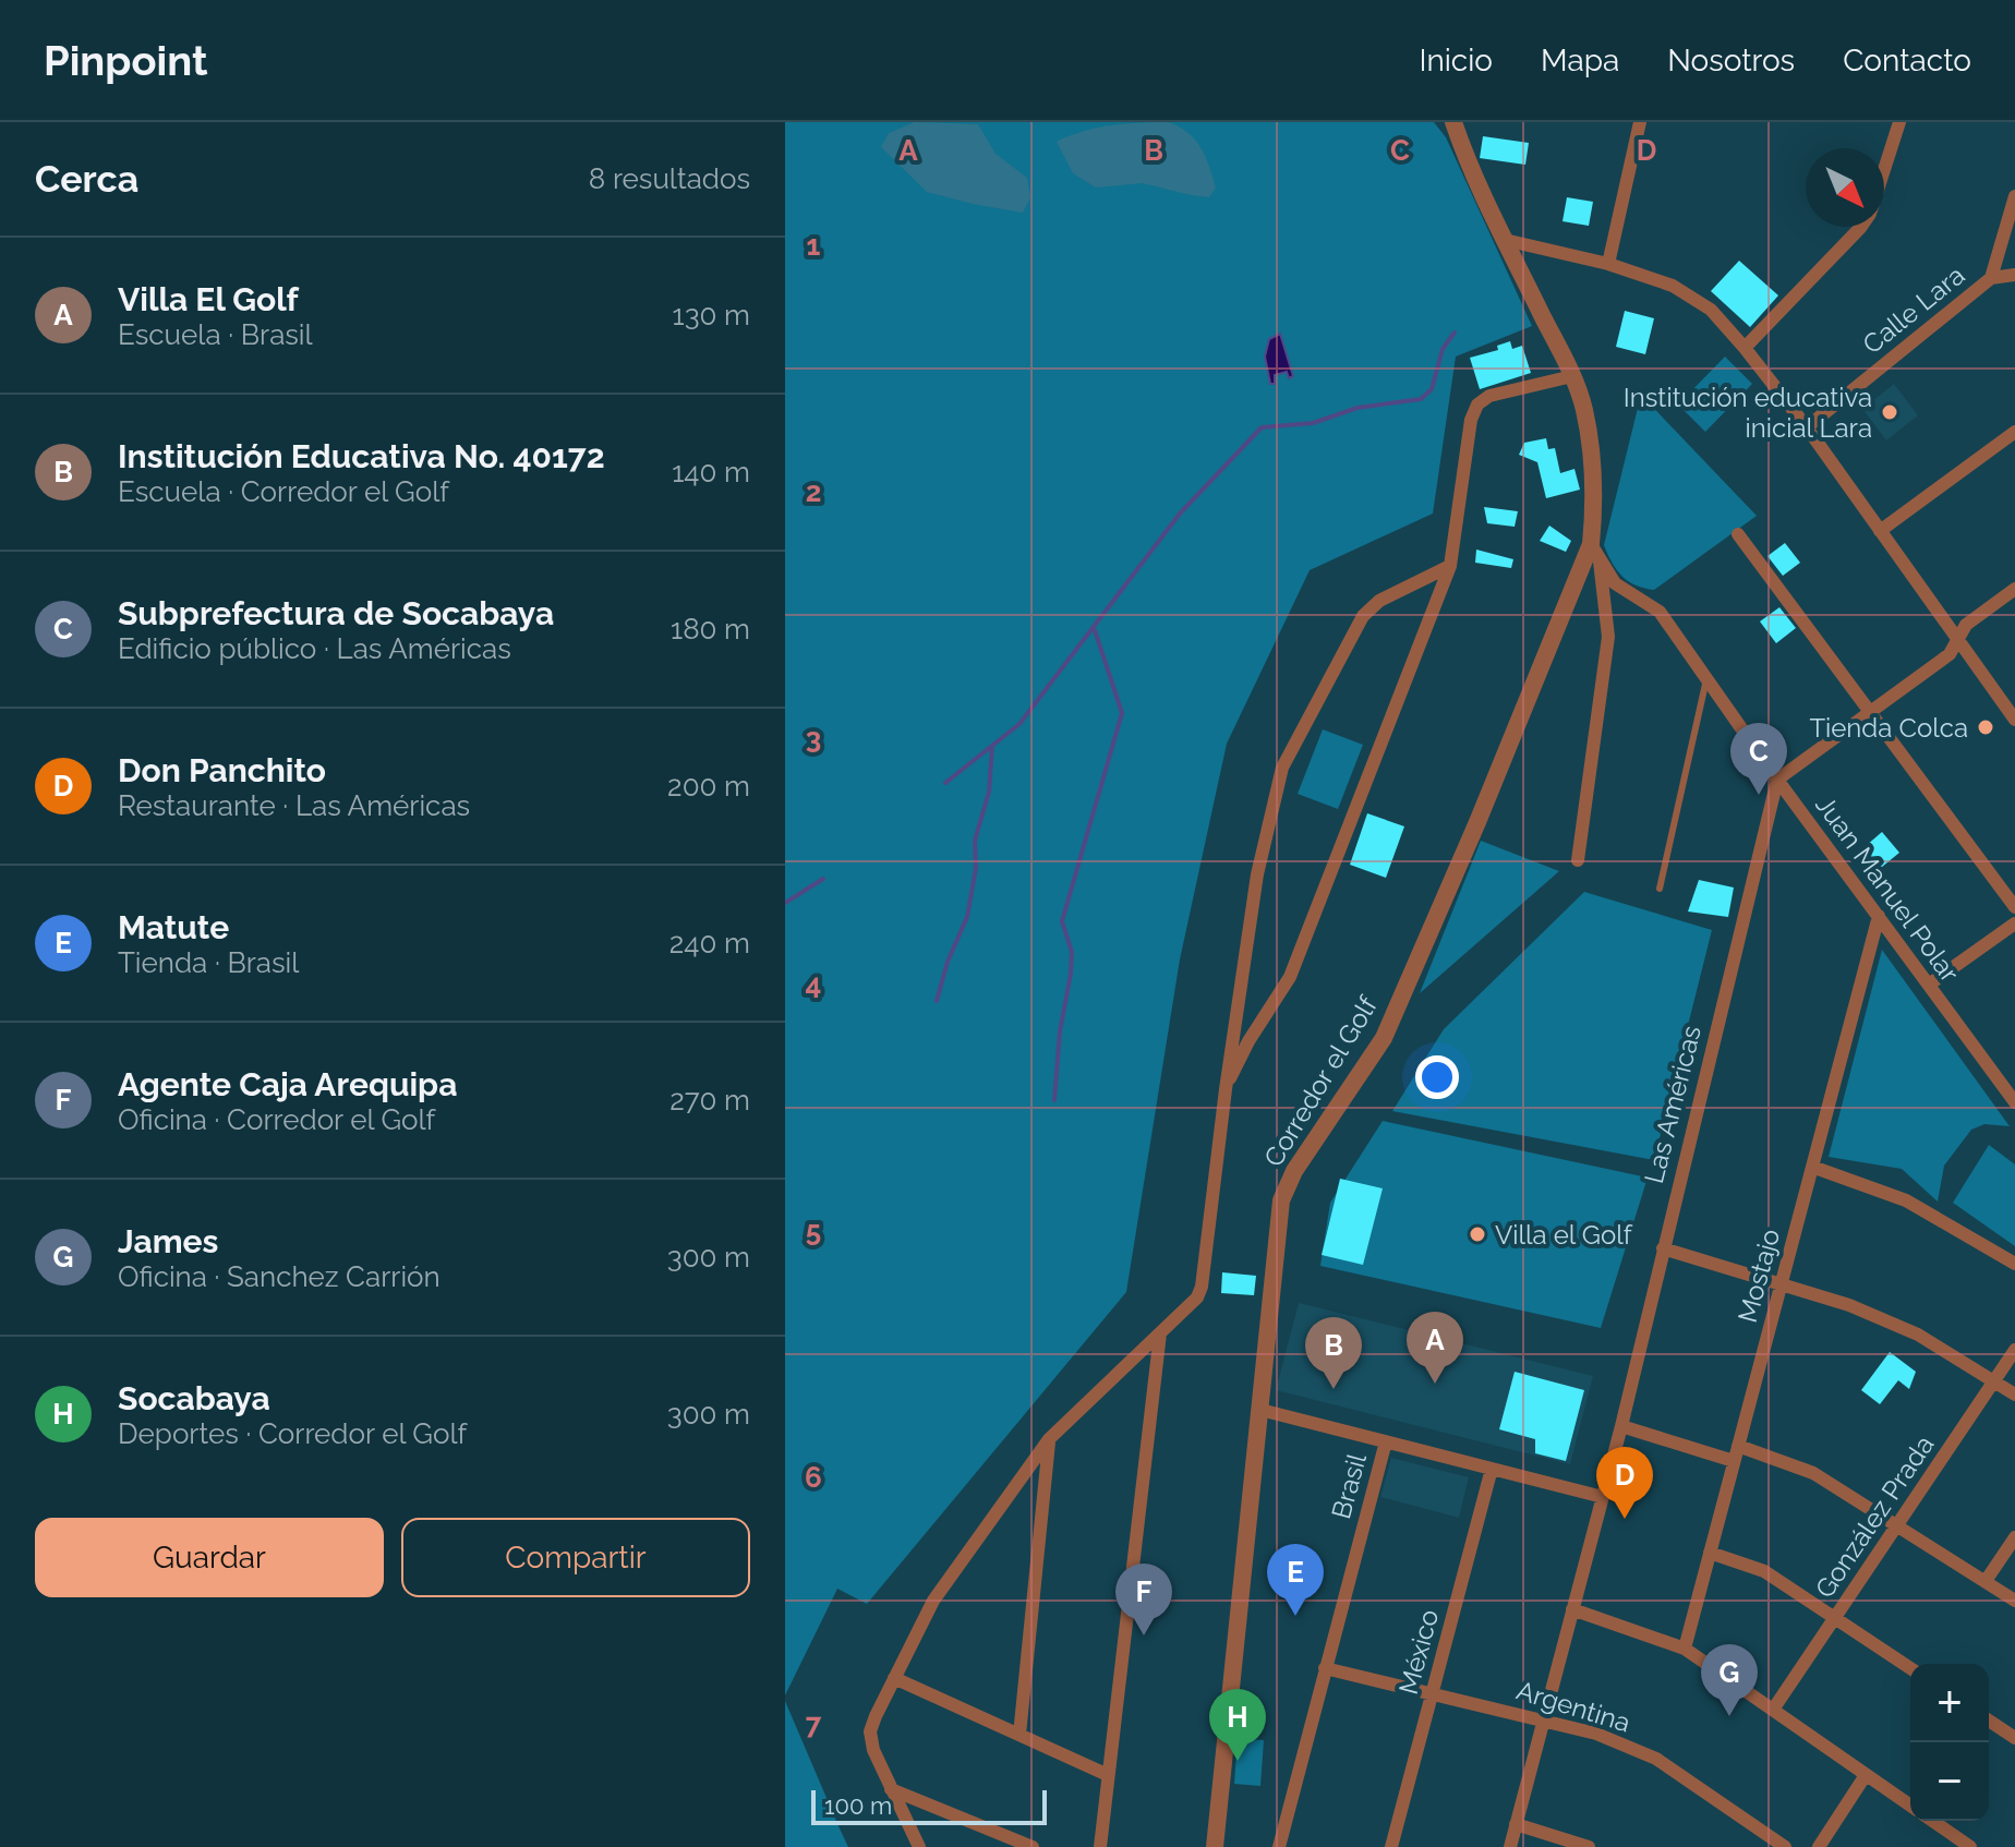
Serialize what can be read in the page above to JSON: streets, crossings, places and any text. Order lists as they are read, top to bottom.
{
  "streets": {
    "street": [
      "Calle Lara",
      "Juan Manuel Polar",
      "Corredor el Golf",
      "Las Américas",
      "Mostajo",
      "Brasil",
      "González Prada",
      "México",
      "Argentina"
    ]
  },
  "crossings": [
    ["Juan Manuel Polar", "Corredor el Golf"],
    ["Juan Manuel Polar", "Las Américas"],
    ["Juan Manuel Polar", "Mostajo"],
    ["Las Américas", "Argentina"],
    ["Brasil", "Argentina"],
    ["México", "Argentina"]
  ],
  "places": ["Institución educativa inicial Lara", "Tienda Colca", "Villa el Golf"],
  "scale_bar": "100 m",
  "north": "bottom right",
  "page": {
    "header": "Pinpoint",
    "nav": [
      "Inicio",
      "Mapa",
      "Nosotros",
      "Contacto"
    ],
    "heading": ["Cerca", "8 resultados"],
    "list": [
      {
        "mark": "A",
        "name": "Villa El Golf",
        "note": "Escuela · Brasil",
        "value": "130 m"
      },
      {
        "mark": "B",
        "name": "Institución Educativa No. 40172",
        "note": "Escuela · Corredor el Golf",
        "value": "140 m"
      },
      {
        "mark": "C",
        "name": "Subprefectura de Socabaya",
        "note": "Edificio público · Las Américas",
        "value": "180 m"
      },
      {
        "mark": "D",
        "name": "Don Panchito",
        "note": "Restaurante · Las Américas",
        "value": "200 m"
      },
      {
        "mark": "E",
        "name": "Matute",
        "note": "Tienda · Brasil",
        "value": "240 m"
      },
      {
        "mark": "F",
        "name": "Agente Caja Arequipa",
        "note": "Oficina · Corredor el Golf",
        "value": "270 m"
      },
      {
        "mark": "G",
        "name": "James",
        "note": "Oficina · Sanchez Carrión",
        "value": "300 m"
      },
      {
        "mark": "H",
        "name": "Socabaya",
        "note": "Deportes · Corredor el Golf",
        "value": "300 m"
      }
    ],
    "pins": [
      "C",
      "A",
      "B",
      "D",
      "E",
      "F",
      "G",
      "H"
    ],
    "buttons": ["Guardar", "Compartir"],
    "map_buttons": ["+", "−"],
    "scale": "100 m"
  },
  "grid": {
    "columns": [
      "A",
      "B",
      "C",
      "D"
    ],
    "rows": [
      "1",
      "2",
      "3",
      "4",
      "5",
      "6",
      "7"
    ]
  }
}
